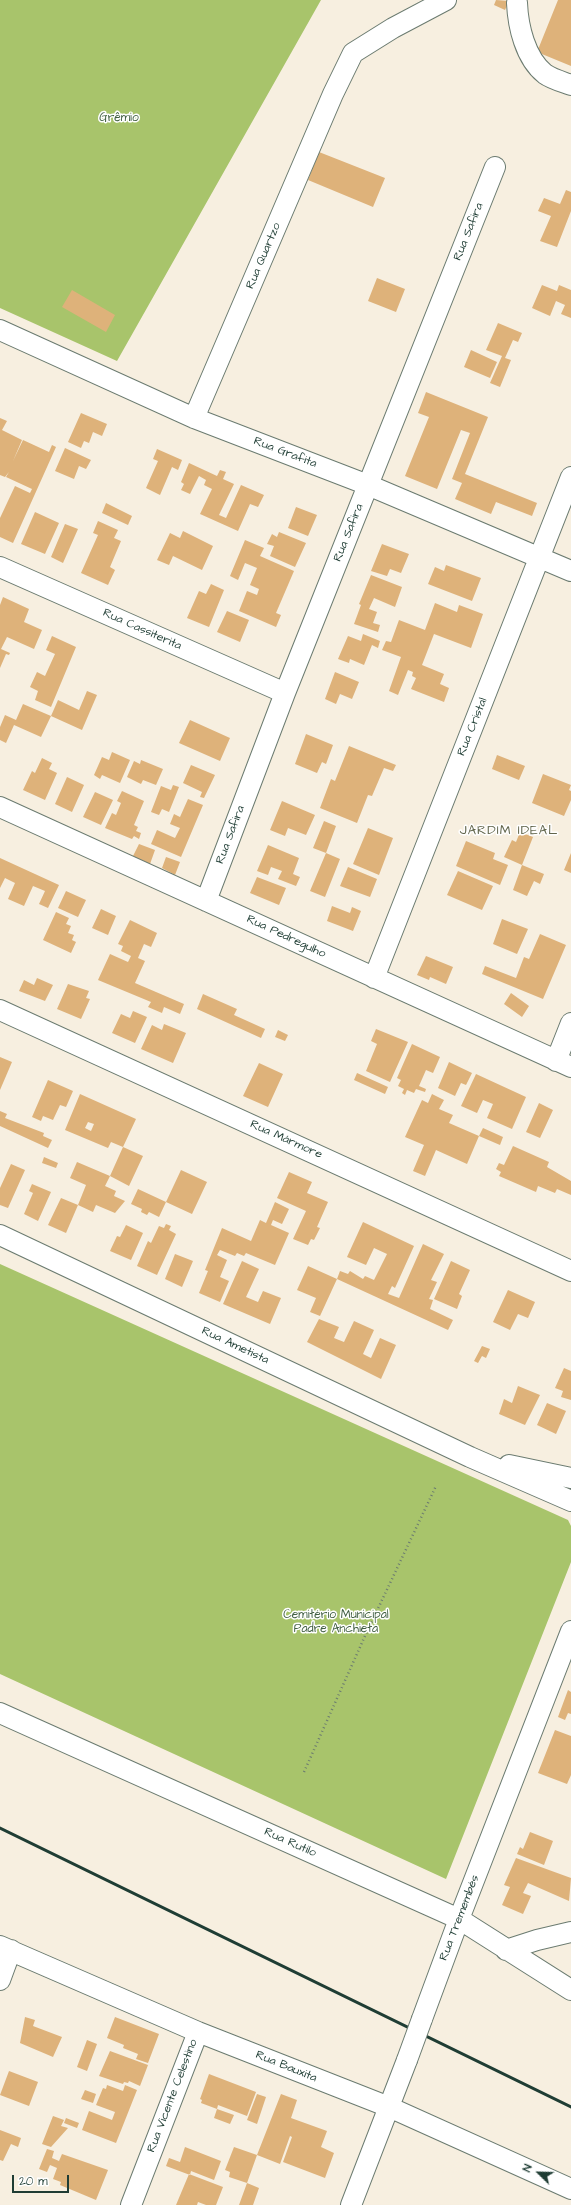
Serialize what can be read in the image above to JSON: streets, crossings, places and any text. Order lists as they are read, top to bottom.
{
  "streets": {
    "street": [
      "Rua Safira",
      "Rua Quartzo",
      "Rua Grafita",
      "Rua Cassiterita",
      "Rua Cristal",
      "Rua Pedregulho",
      "Rua Mármore",
      "Rua Ametista",
      "Rua Rutilo",
      "Rua Tremembés",
      "Rua Bauxita",
      "Rua Vicente Celestino"
    ]
  },
  "crossings": [
    ["Rua Safira", "Rua Grafita"],
    ["Rua Safira", "Rua Cassiterita"],
    ["Rua Safira", "Rua Pedregulho"],
    ["Rua Quartzo", "Rua Grafita"],
    ["Rua Grafita", "Rua Cristal"],
    ["Rua Cristal", "Rua Pedregulho"],
    ["Rua Rutilo", "Rua Tremembés"],
    ["Rua Tremembés", "Rua Bauxita"],
    ["Rua Bauxita", "Rua Vicente Celestino"]
  ],
  "districts": ["JARDIM IDEAL"],
  "parks": ["Grêmio", "Cemitério Municipal Padre Anchieta"],
  "scale_bar": "20 m",
  "north": "top left"
}
